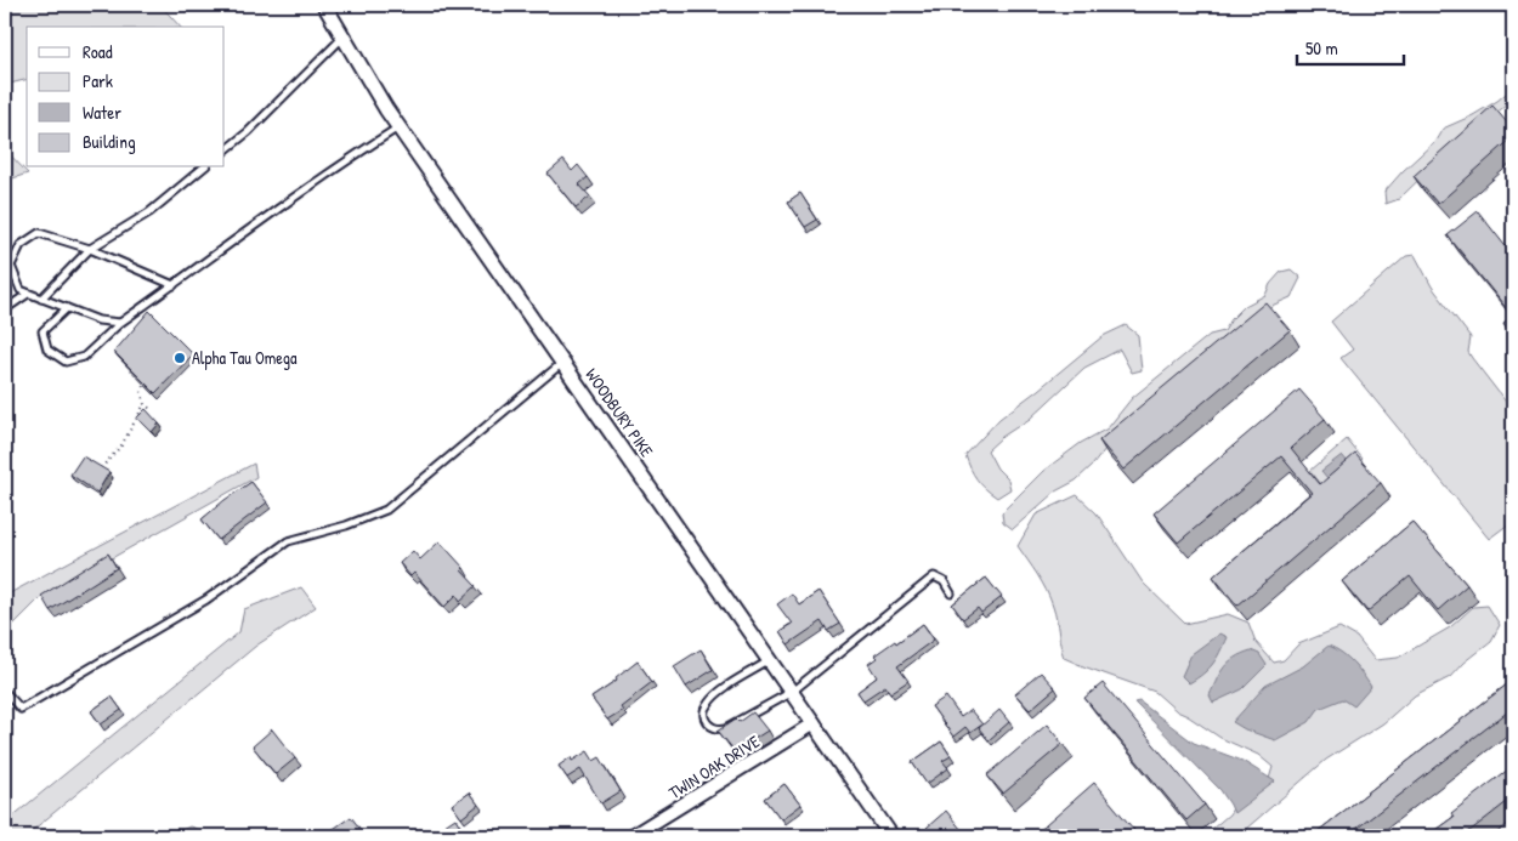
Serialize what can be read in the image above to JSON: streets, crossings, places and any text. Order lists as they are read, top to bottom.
{
  "streets": {
    "street": ["WOODBURY PIKE", "TWIN OAK DRIVE"]
  },
  "crossings": [
    ["WOODBURY PIKE", "TWIN OAK DRIVE"]
  ],
  "places": ["Alpha Tau Omega"],
  "legend": [
    "Road",
    "Park",
    "Water",
    "Building"
  ],
  "scale_bar": "50 m"
}
